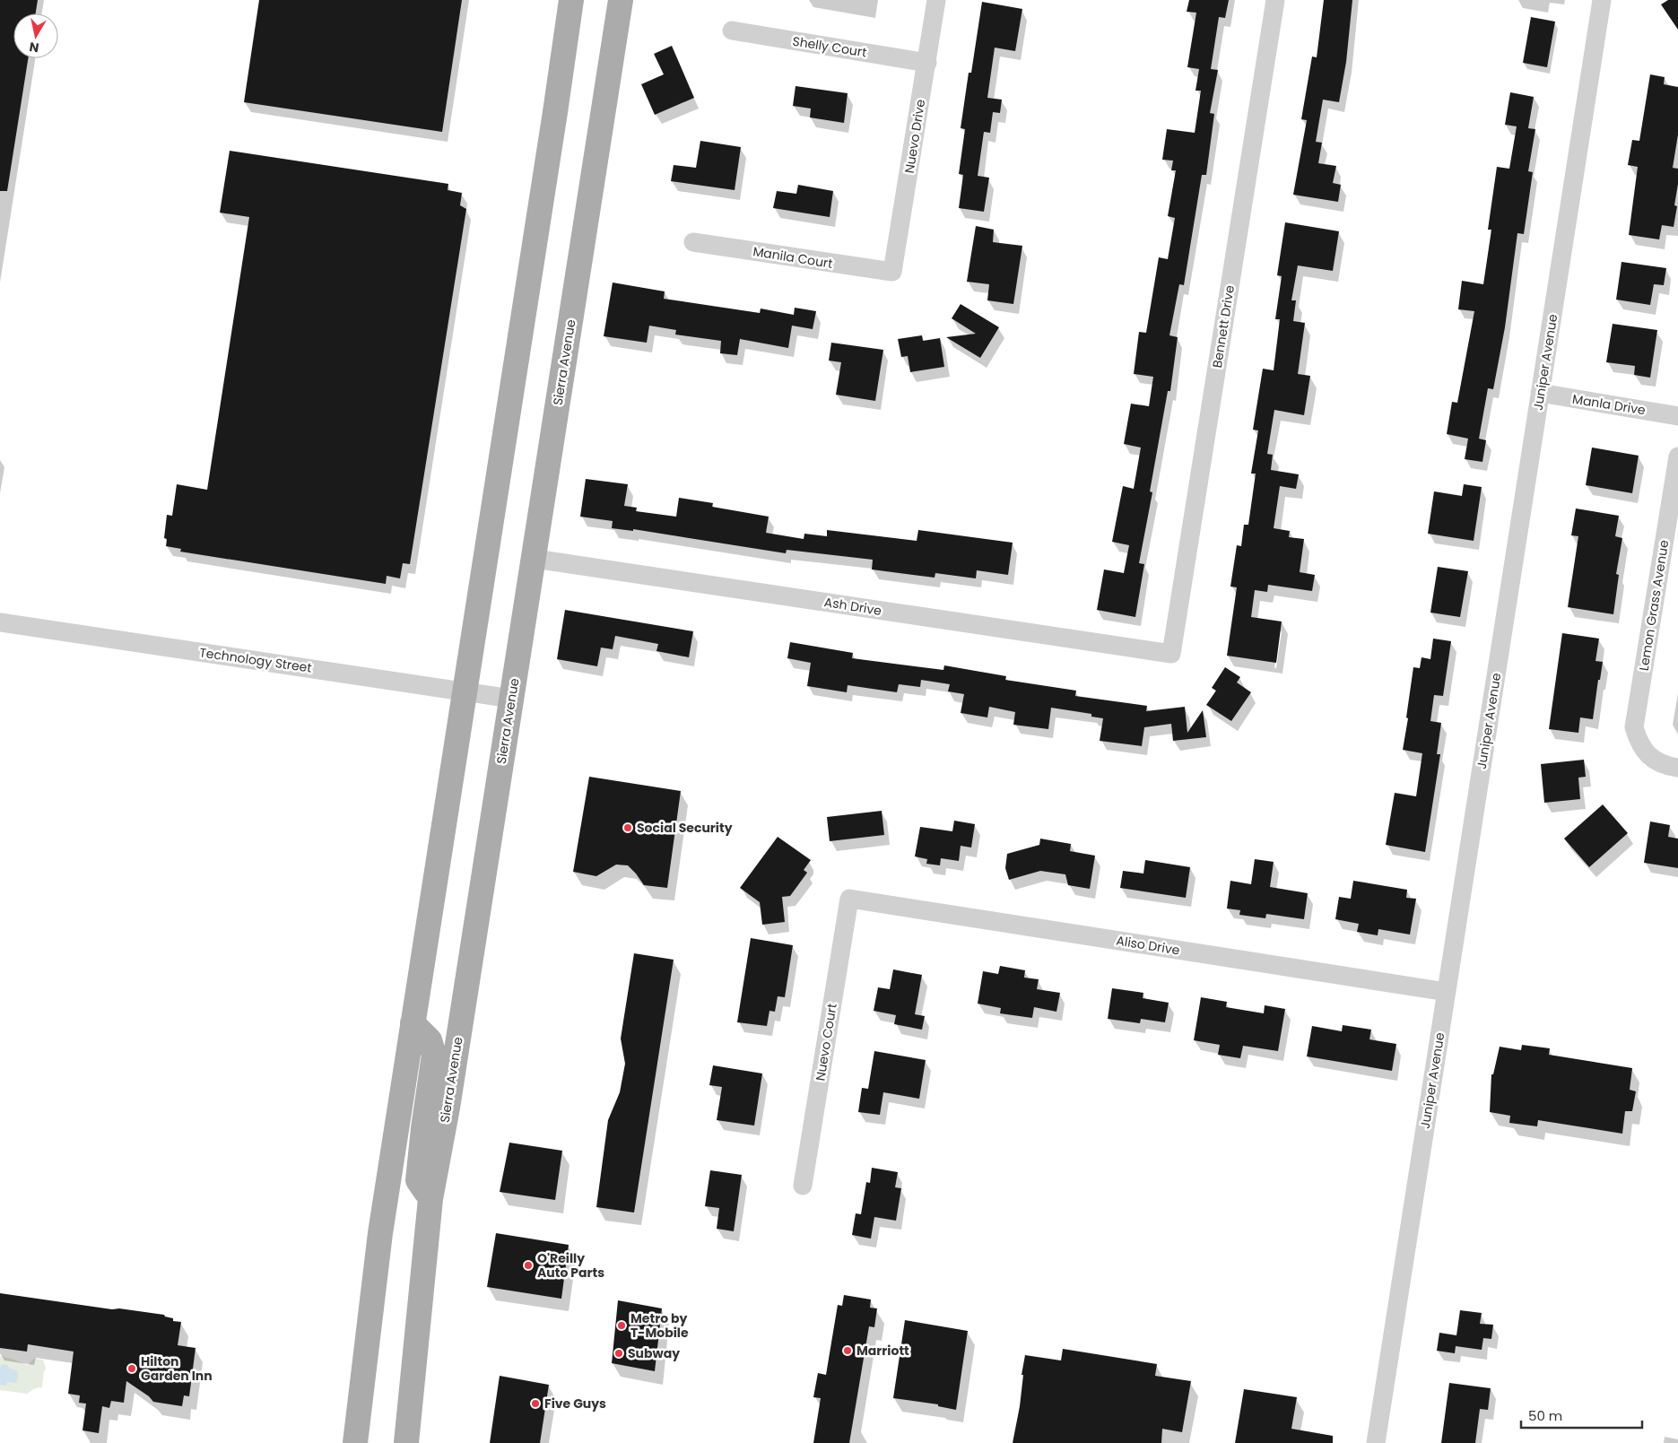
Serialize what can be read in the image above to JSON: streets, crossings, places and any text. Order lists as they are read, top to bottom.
{
  "streets": {
    "main road": ["Sierra Avenue"],
    "street": [
      "Shelly Court",
      "Nuevo Drive",
      "Manila Court",
      "Bennett Drive",
      "Juniper Avenue",
      "Manla Drive",
      "Lemon Grass Avenue",
      "Ash Drive",
      "Technology Street",
      "Aliso Drive",
      "Nuevo Court"
    ]
  },
  "crossings": [
    ["Shelly Court", "Nuevo Drive"],
    ["Nuevo Drive", "Manila Court"],
    ["Bennett Drive", "Ash Drive"],
    ["Sierra Avenue", "Ash Drive"],
    ["Sierra Avenue", "Technology Street"],
    ["Juniper Avenue", "Manla Drive"],
    ["Juniper Avenue", "Aliso Drive"],
    ["Aliso Drive", "Nuevo Court"]
  ],
  "places": [
    "Social Security",
    "O'Reilly Auto Parts",
    "Metro by T-Mobile",
    "Marriott",
    "Subway",
    "Hilton Garden Inn",
    "Five Guys"
  ],
  "scale_bar": "50 m",
  "north": "bottom"
}
